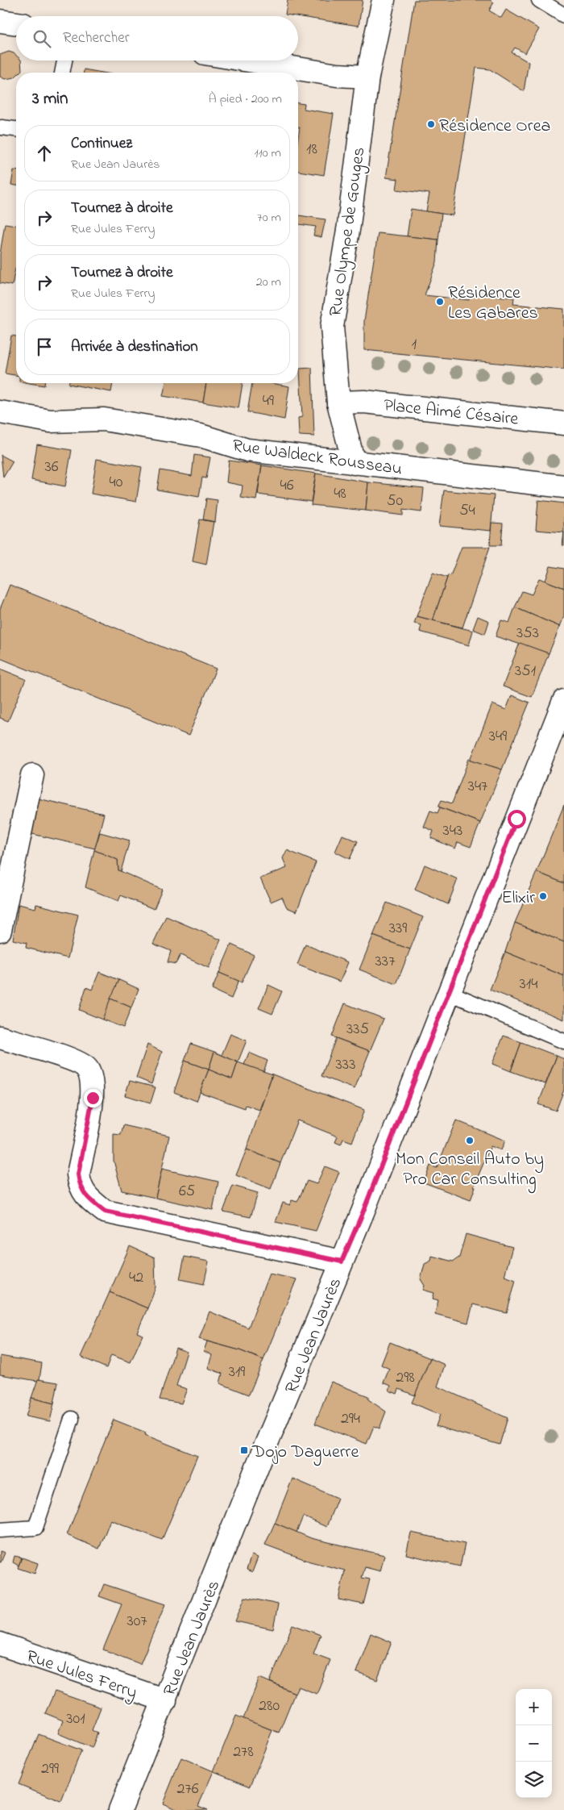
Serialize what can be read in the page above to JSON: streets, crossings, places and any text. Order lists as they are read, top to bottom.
{
  "streets": {
    "street": [
      "Rue Olympe de Gouges",
      "Place Aimé Césaire",
      "Rue Waldeck Rousseau",
      "Rue Jean Jaurès",
      "Rue Jules Ferry"
    ]
  },
  "crossings": [
    ["Rue Olympe de Gouges", "Place Aimé Césaire"],
    ["Rue Olympe de Gouges", "Rue Waldeck Rousseau"],
    ["Rue Jean Jaurès", "Rue Jules Ferry"]
  ],
  "places": {
    "other": [
      "Résidence Orea",
      "Résidence Les Gabares",
      "Elixir",
      "Mon Conseil Auto by Pro Car Consulting"
    ],
    "transit": ["Dojo Daguerre"]
  },
  "house_numbers": [
    "18",
    "1",
    "49",
    "36",
    "40",
    "46",
    "48",
    "50",
    "54",
    "353",
    "351",
    "349",
    "347",
    "343",
    "339",
    "337",
    "314",
    "335",
    "333",
    "65",
    "42",
    "319",
    "298",
    "294",
    "307",
    "280",
    "301",
    "278",
    "299",
    "276"
  ],
  "page": {
    "search": "Rechercher",
    "heading": ["3 min", "À pied · 200 m"],
    "list": [
      ["Continuez", "Rue Jean Jaurès", "110 m"],
      ["Tournez à droite", "Rue Jules Ferry", "70 m"],
      ["Tournez à droite", "Rue Jules Ferry", "20 m"],
      "Arrivée à destination"
    ],
    "map_buttons": ["+", "−"]
  }
}
